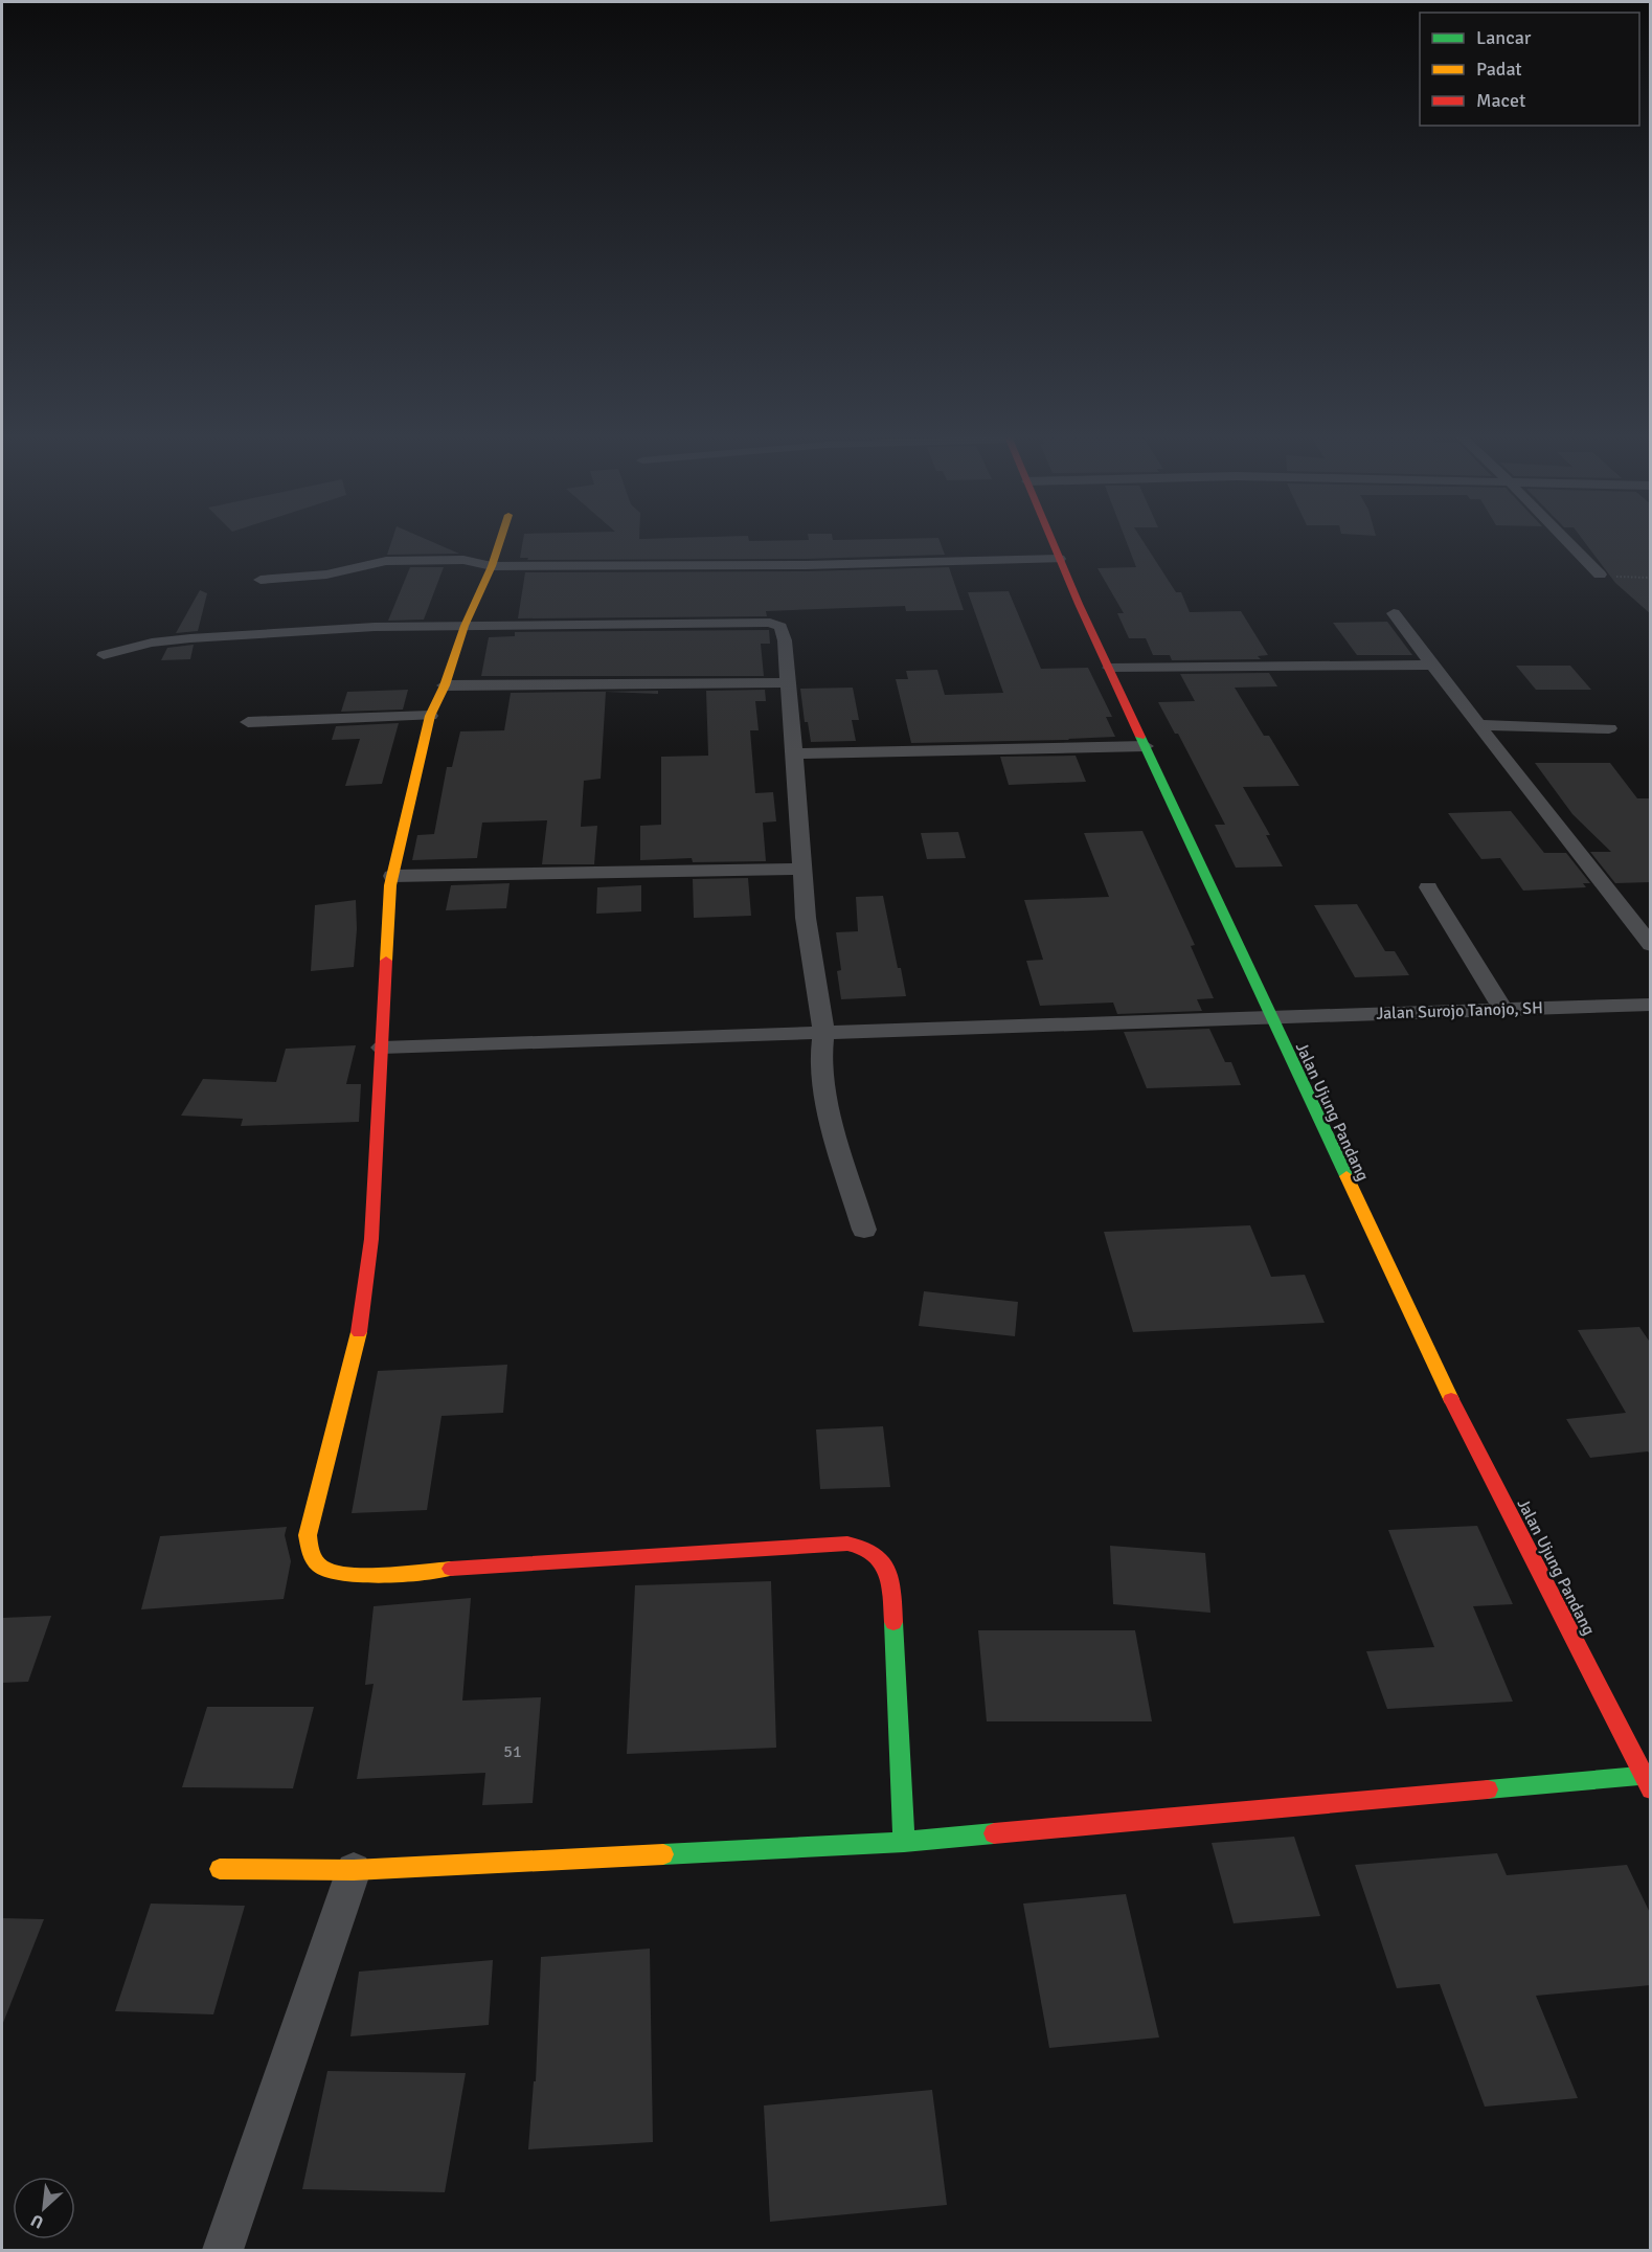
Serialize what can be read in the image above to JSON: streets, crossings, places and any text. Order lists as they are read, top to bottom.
{
  "streets": {
    "street": ["Jalan Surojo Tanojo, SH", "Jalan Ujung Pandang"]
  },
  "crossings": [
    ["Jalan Surojo Tanojo, SH", "Jalan Ujung Pandang"]
  ],
  "house_numbers": ["51"],
  "legend": ["Lancar", "Padat", "Macet"],
  "north": "bottom left"
}
